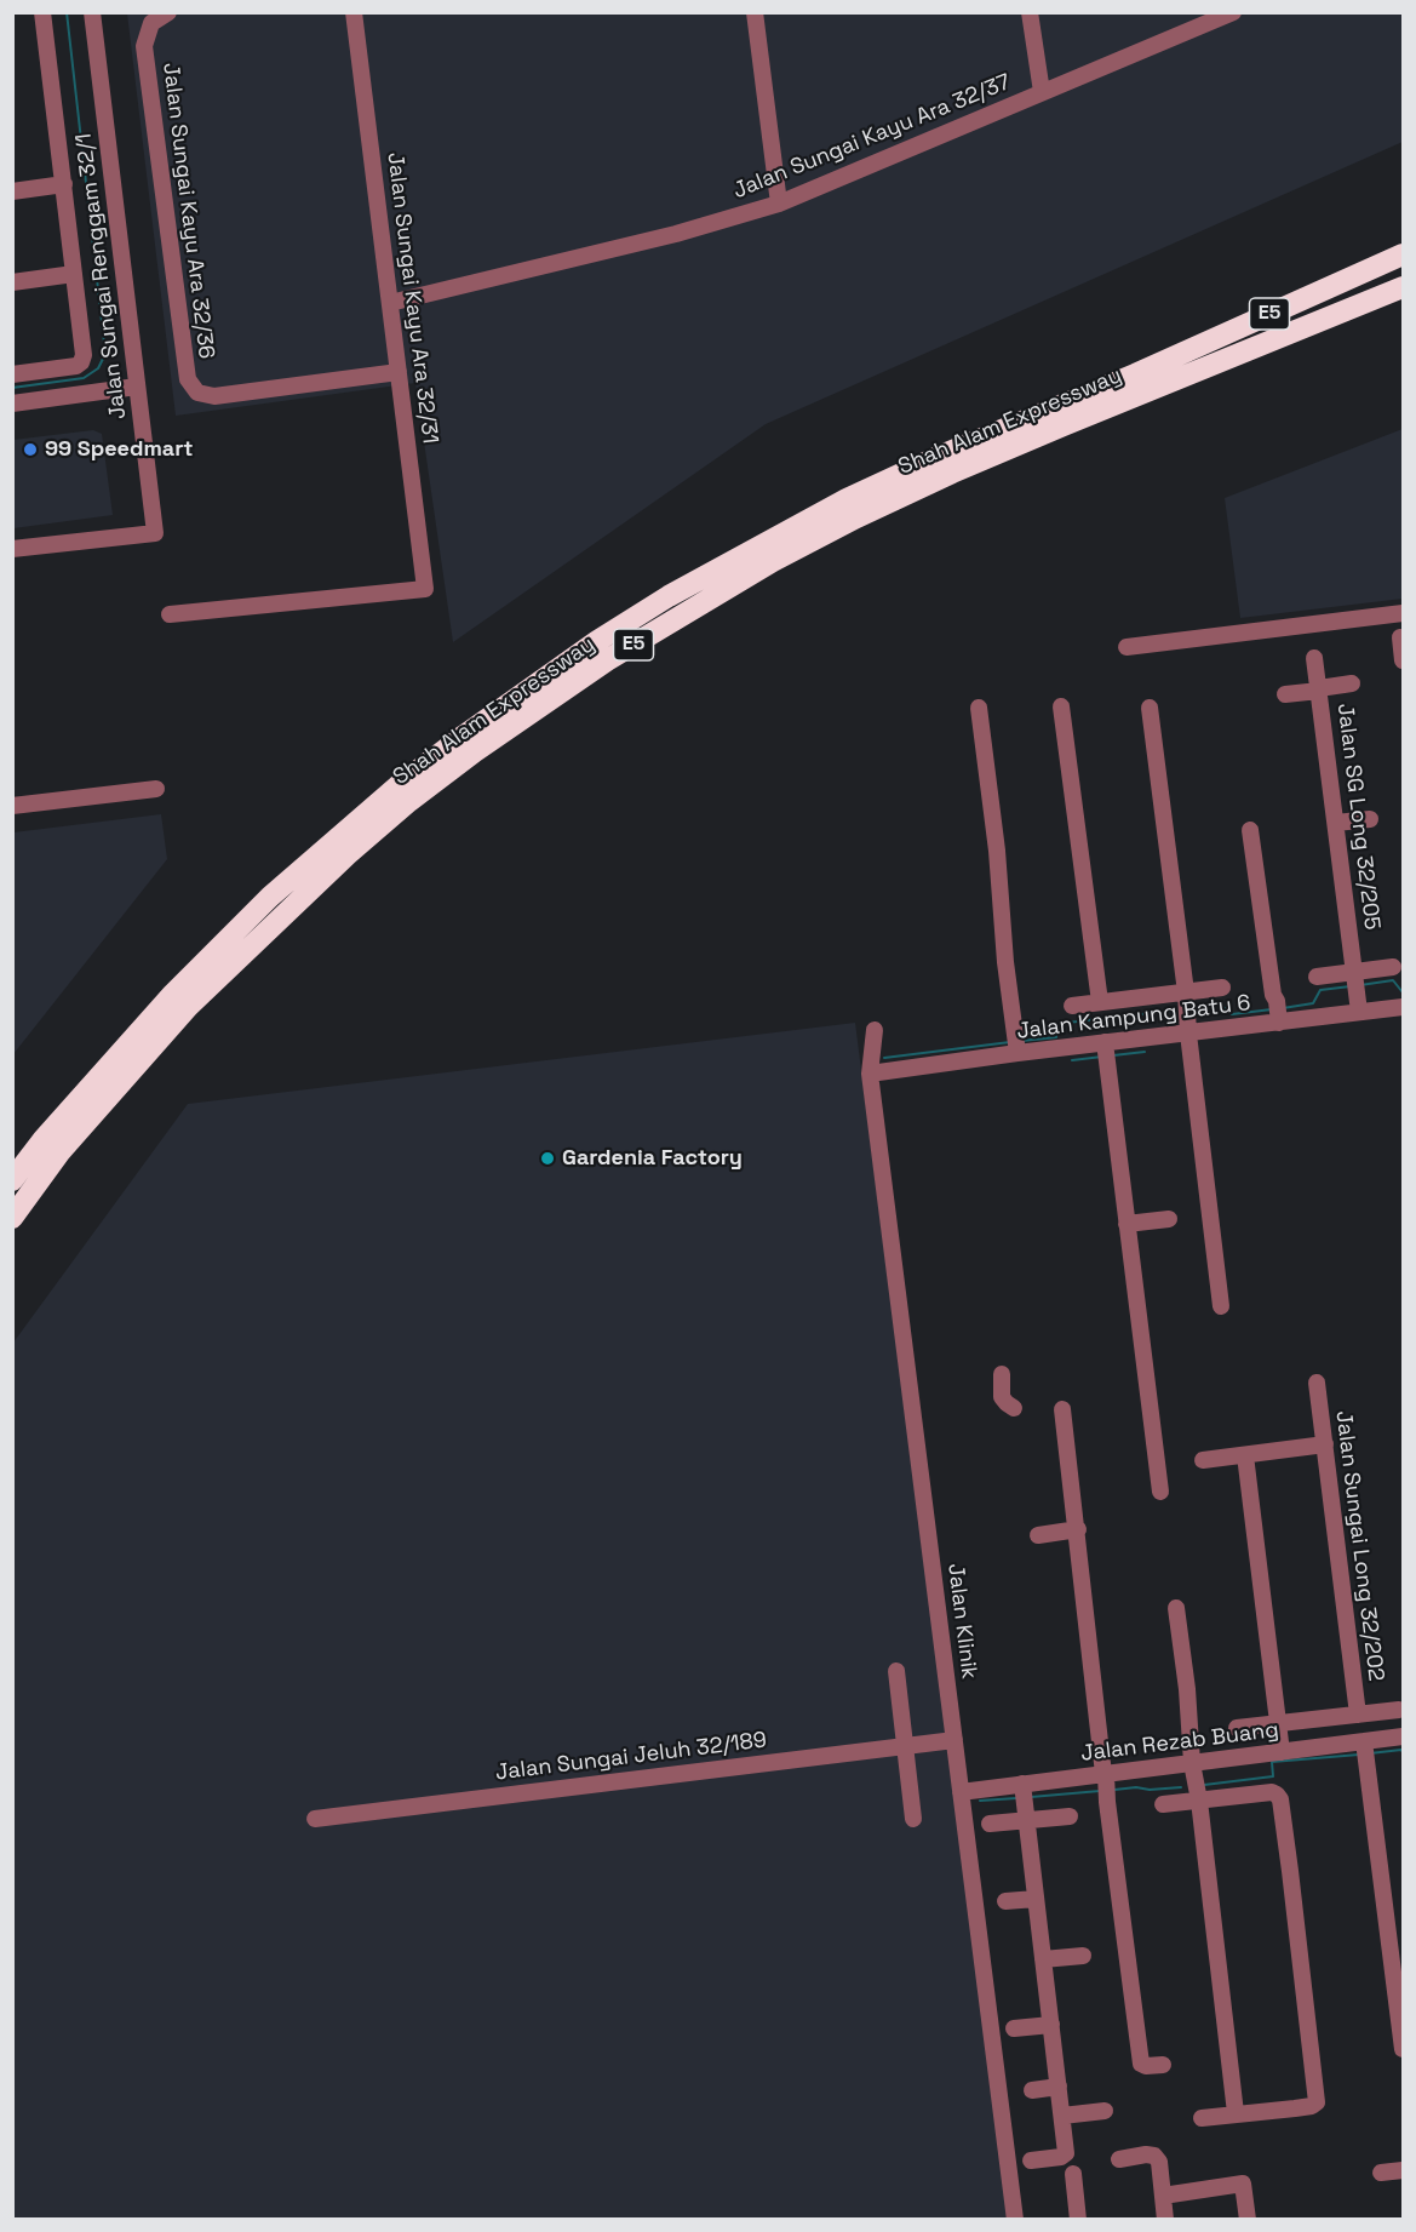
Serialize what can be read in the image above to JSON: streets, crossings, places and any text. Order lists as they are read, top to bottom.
{
  "streets": {
    "highway": ["E5", "Shah Alam Expressway"],
    "street": [
      "Jalan Sungai Kayu Ara 32/37",
      "Jalan Sungai Kayu Ara 32/36",
      "Jalan Sungai Renggam 32/1",
      "Jalan Sungai Kayu Ara 32/31",
      "Jalan SG Long 32/205",
      "Jalan Kampung Batu 6",
      "Jalan Sungai Long 32/202",
      "Jalan Klinik",
      "Jalan Rezab Buang",
      "Jalan Sungai Jeluh 32/189"
    ]
  },
  "crossings": [
    ["Jalan Sungai Kayu Ara 32/37", "Jalan Sungai Kayu Ara 32/31"],
    ["Jalan Sungai Kayu Ara 32/36", "Jalan Sungai Kayu Ara 32/31"],
    ["Jalan SG Long 32/205", "Jalan Kampung Batu 6"],
    ["Jalan Kampung Batu 6", "Jalan Klinik"],
    ["Jalan Klinik", "Jalan Rezab Buang"],
    ["Jalan Klinik", "Jalan Sungai Jeluh 32/189"]
  ],
  "places": ["99 Speedmart", "Gardenia Factory"]
}
